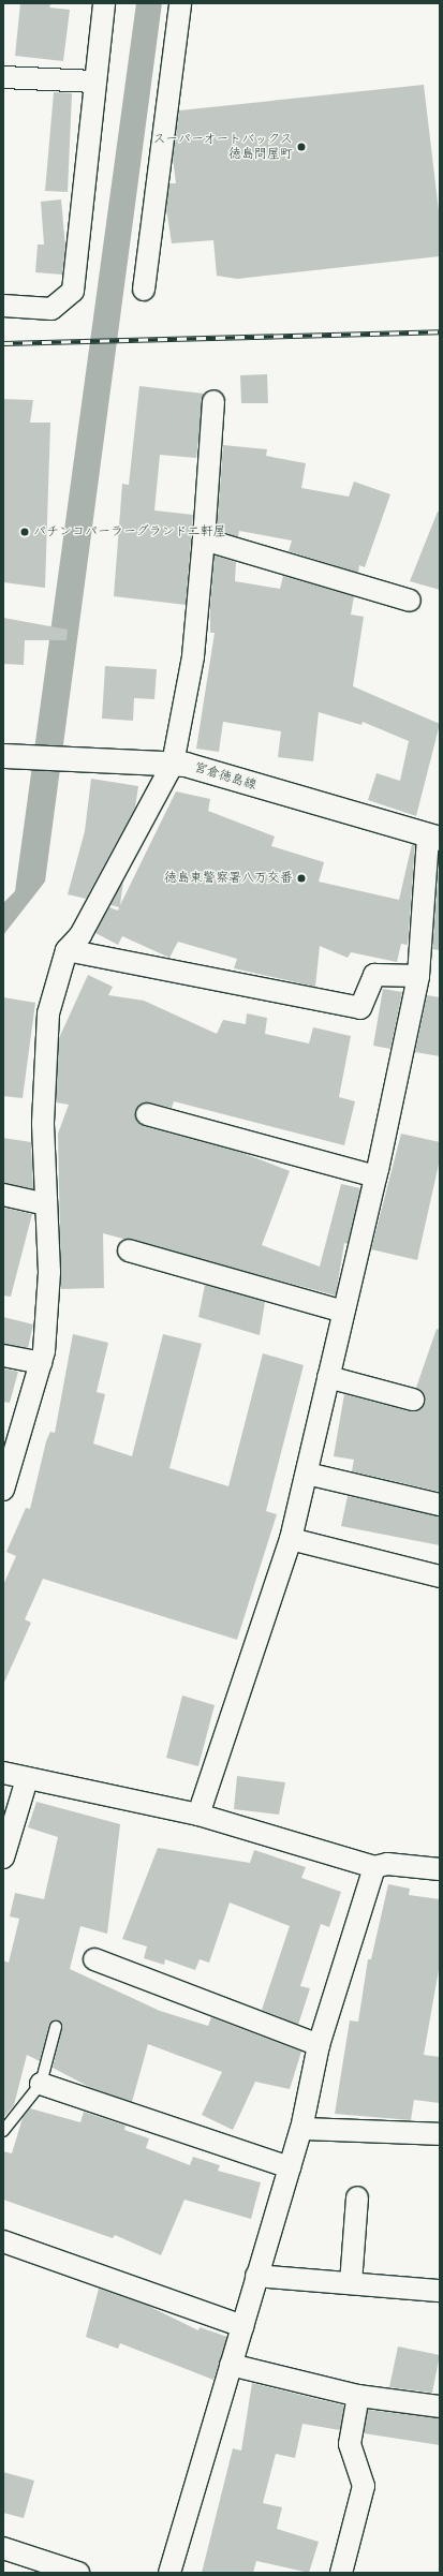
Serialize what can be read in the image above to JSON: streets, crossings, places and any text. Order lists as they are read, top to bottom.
{
  "streets": {
    "main road": ["宮倉徳島線"]
  },
  "places": ["スーパーオートバックス 徳島問屋町", "パチンコパーラーグランド二軒屋", "徳島東警察署八万交番"]
}
